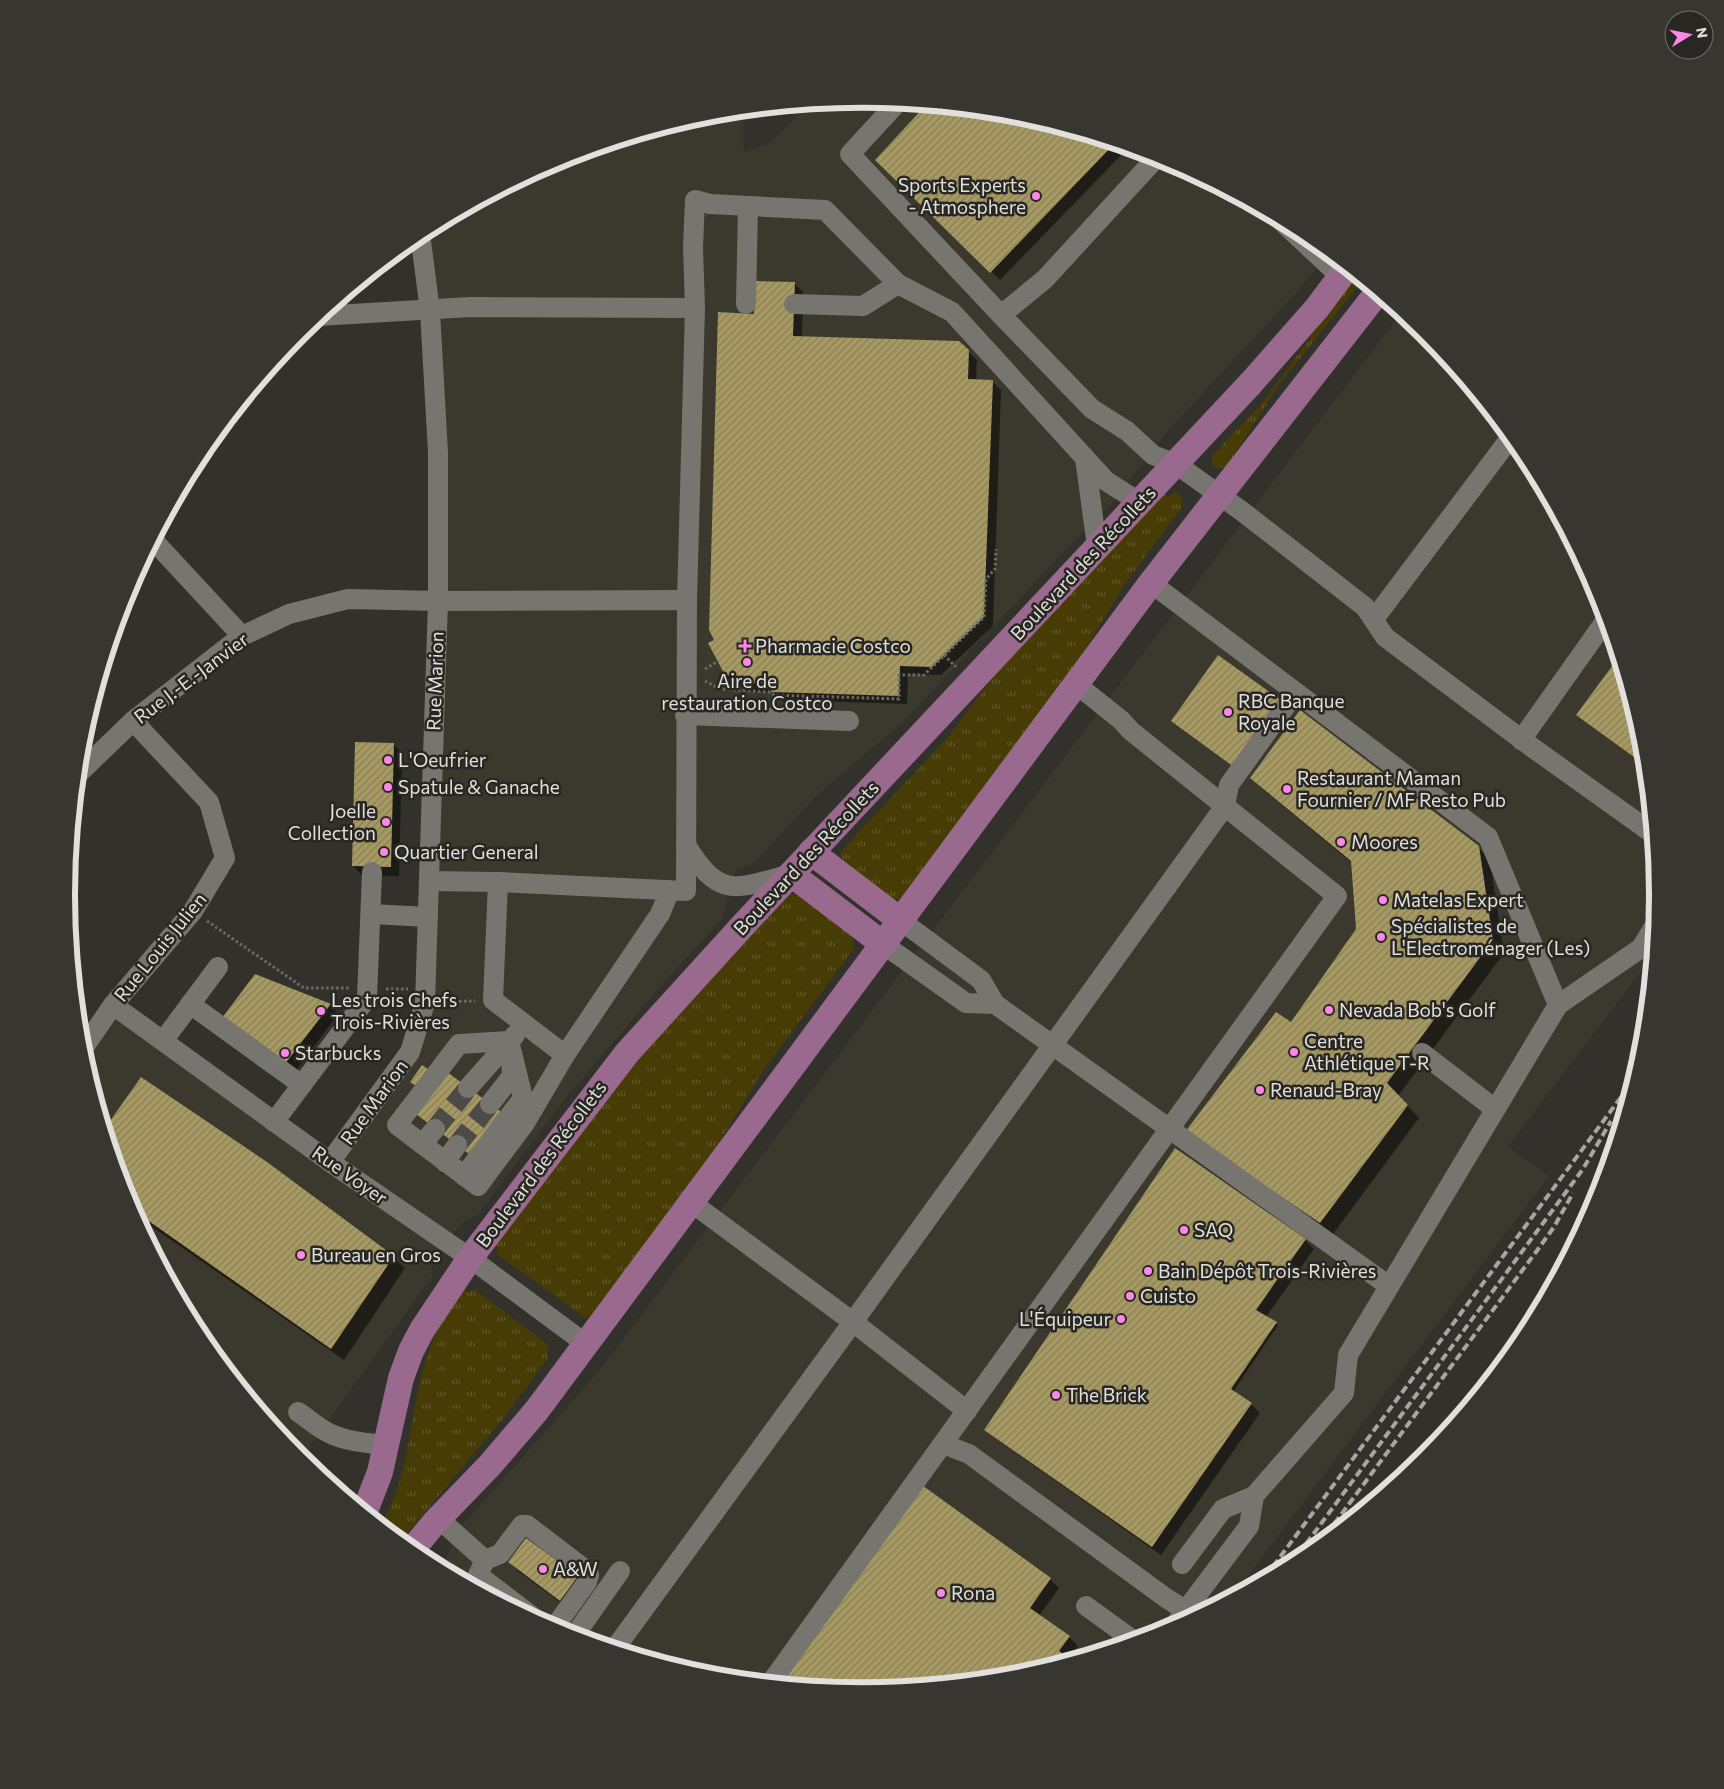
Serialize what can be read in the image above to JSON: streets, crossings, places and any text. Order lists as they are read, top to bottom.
{
  "streets": {
    "main road": ["Boulevard des Récollets"],
    "street": [
      "Rue J.-E.-Janvier",
      "Rue Marion",
      "Rue Louis Julien",
      "Rue Voyer"
    ]
  },
  "crossings": [
    ["Boulevard des Récollets", "Rue Voyer"],
    ["Rue J.-E.-Janvier", "Rue Marion"],
    ["Rue J.-E.-Janvier", "Rue Louis Julien"],
    ["Rue Marion", "Rue Voyer"],
    ["Rue Louis Julien", "Rue Voyer"]
  ],
  "places": {
    "other": [
      "Sports Experts - Atmosphere",
      "Aire de restauration Costco",
      "RBC Banque Royale",
      "L'Oeufrier",
      "Spatule & Ganache",
      "Restaurant Maman Fournier / MF Resto Pub",
      "Joelle Collection",
      "Moores",
      "Quartier General",
      "Matelas Expert",
      "Spécialistes de L'Electroménager (Les)",
      "Nevada Bob's Golf",
      "Les trois Chefs Trois-Rivières",
      "Centre Athlétique T-R",
      "Starbucks",
      "Renaud-Bray",
      "SAQ",
      "Bureau en Gros",
      "Bain Dépôt Trois-Rivières",
      "Cuisto",
      "L'Équipeur",
      "The Brick",
      "A&W",
      "Rona"
    ],
    "health": ["Pharmacie Costco"]
  },
  "north": "right"
}
